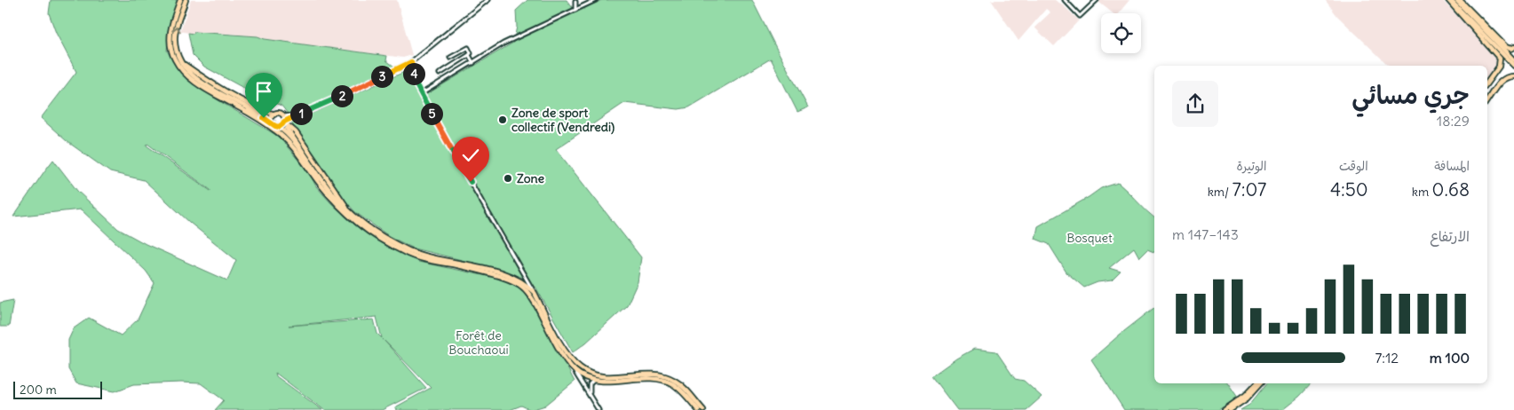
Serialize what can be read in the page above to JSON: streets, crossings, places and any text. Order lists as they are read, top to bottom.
{
  "parks": ["Bosquet", "Forêt de Bouchaoui"],
  "places": ["Zone de sport collectif (Vendredi)", "Zone"],
  "scale_bar": "200 m",
  "page": {
    "pins": [
      "4",
      "3",
      "2",
      "1",
      "5"
    ],
    "heading": ["جري مسائي", "18:29"],
    "stats": [
      ["المسافة", "0.68 km"],
      ["الوقت", "4:50"],
      ["الوتيرة", "7:07 /km"]
    ],
    "chart": ["الارتفاع", "143–147 m"],
    "list": [
      {
        "name": "100 m",
        "note": "7:12"
      }
    ],
    "scale": "200 m"
  }
}
